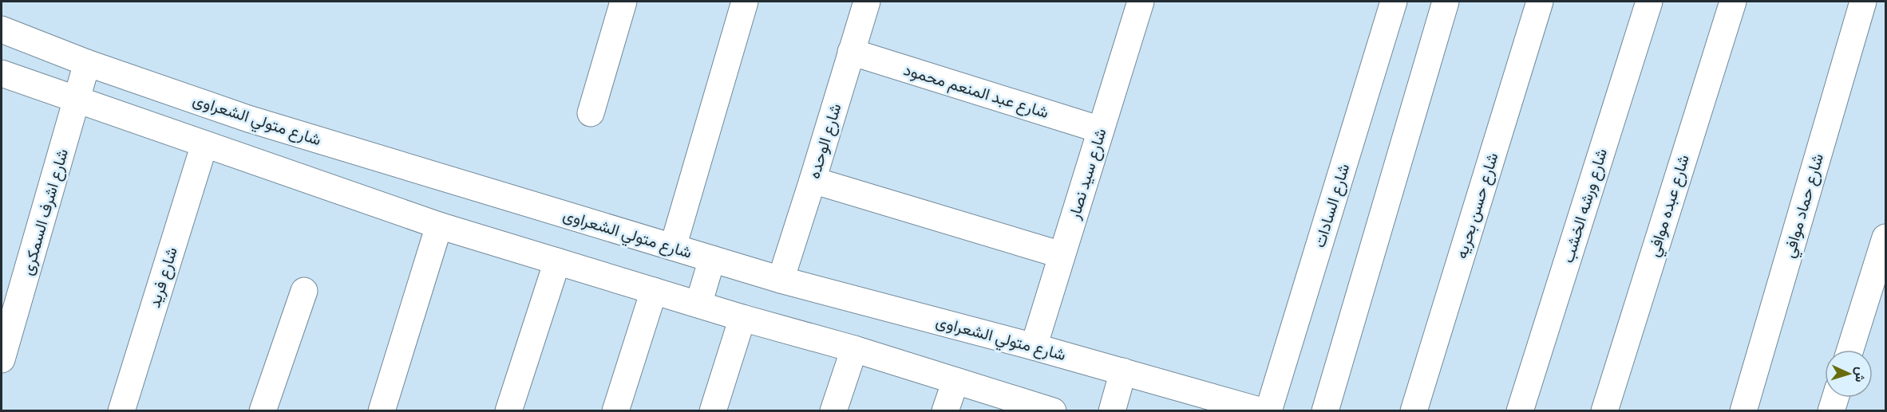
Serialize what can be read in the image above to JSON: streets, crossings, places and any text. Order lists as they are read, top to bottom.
{
  "streets": {
    "street": [
      "شارع عبد المنعم محمود",
      "شارع متولي الشعراوى",
      "شارع الوحده",
      "شارع سيد نصار",
      "شارع السادات",
      "شارع حسن بحريه",
      "شارع ورشه الخشب",
      "شارع عبده موافي",
      "شارع حماد موافي",
      "شارع اشرف السمكرى",
      "شارع فريد"
    ]
  },
  "crossings": [
    ["شارع عبد المنعم محمود", "شارع الوحده"],
    ["شارع عبد المنعم محمود", "شارع سيد نصار"],
    ["شارع متولي الشعراوى", "شارع الوحده"],
    ["شارع متولي الشعراوى", "شارع سيد نصار"],
    ["شارع متولي الشعراوى", "شارع اشرف السمكرى"]
  ],
  "north": "right"
}
